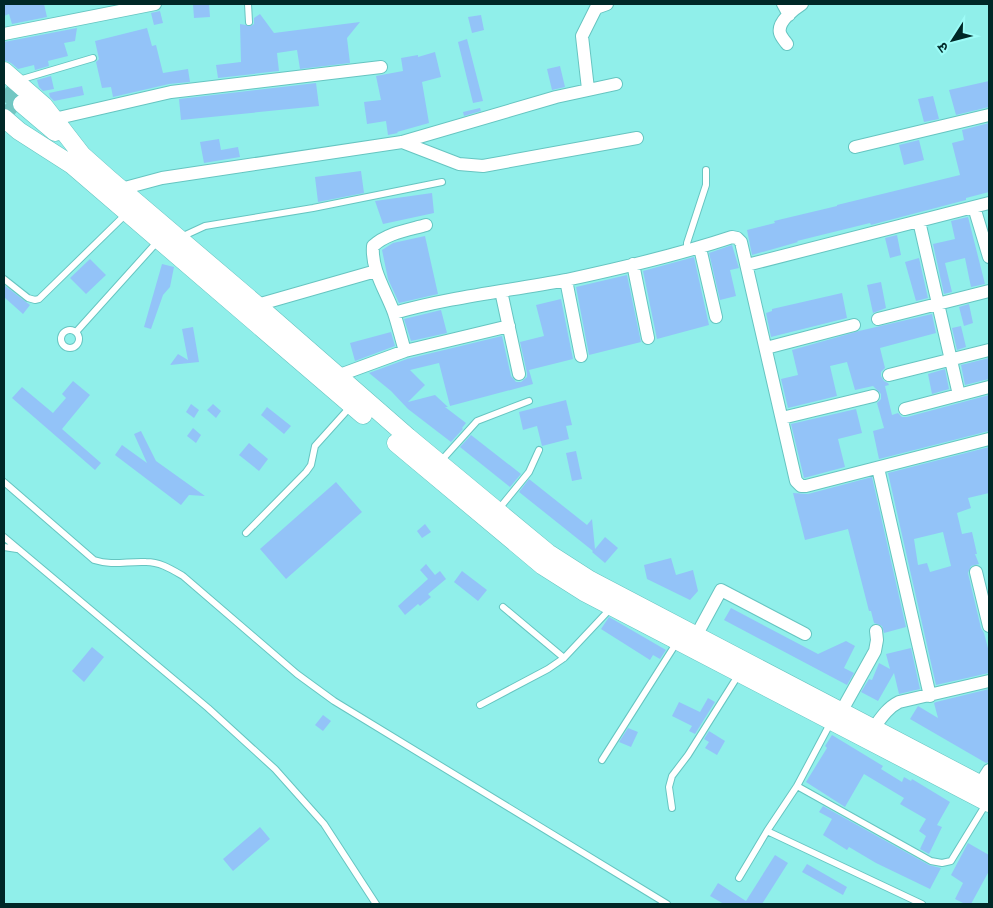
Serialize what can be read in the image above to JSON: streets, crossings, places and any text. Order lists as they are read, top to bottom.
{
  "north": "bottom left"
}
